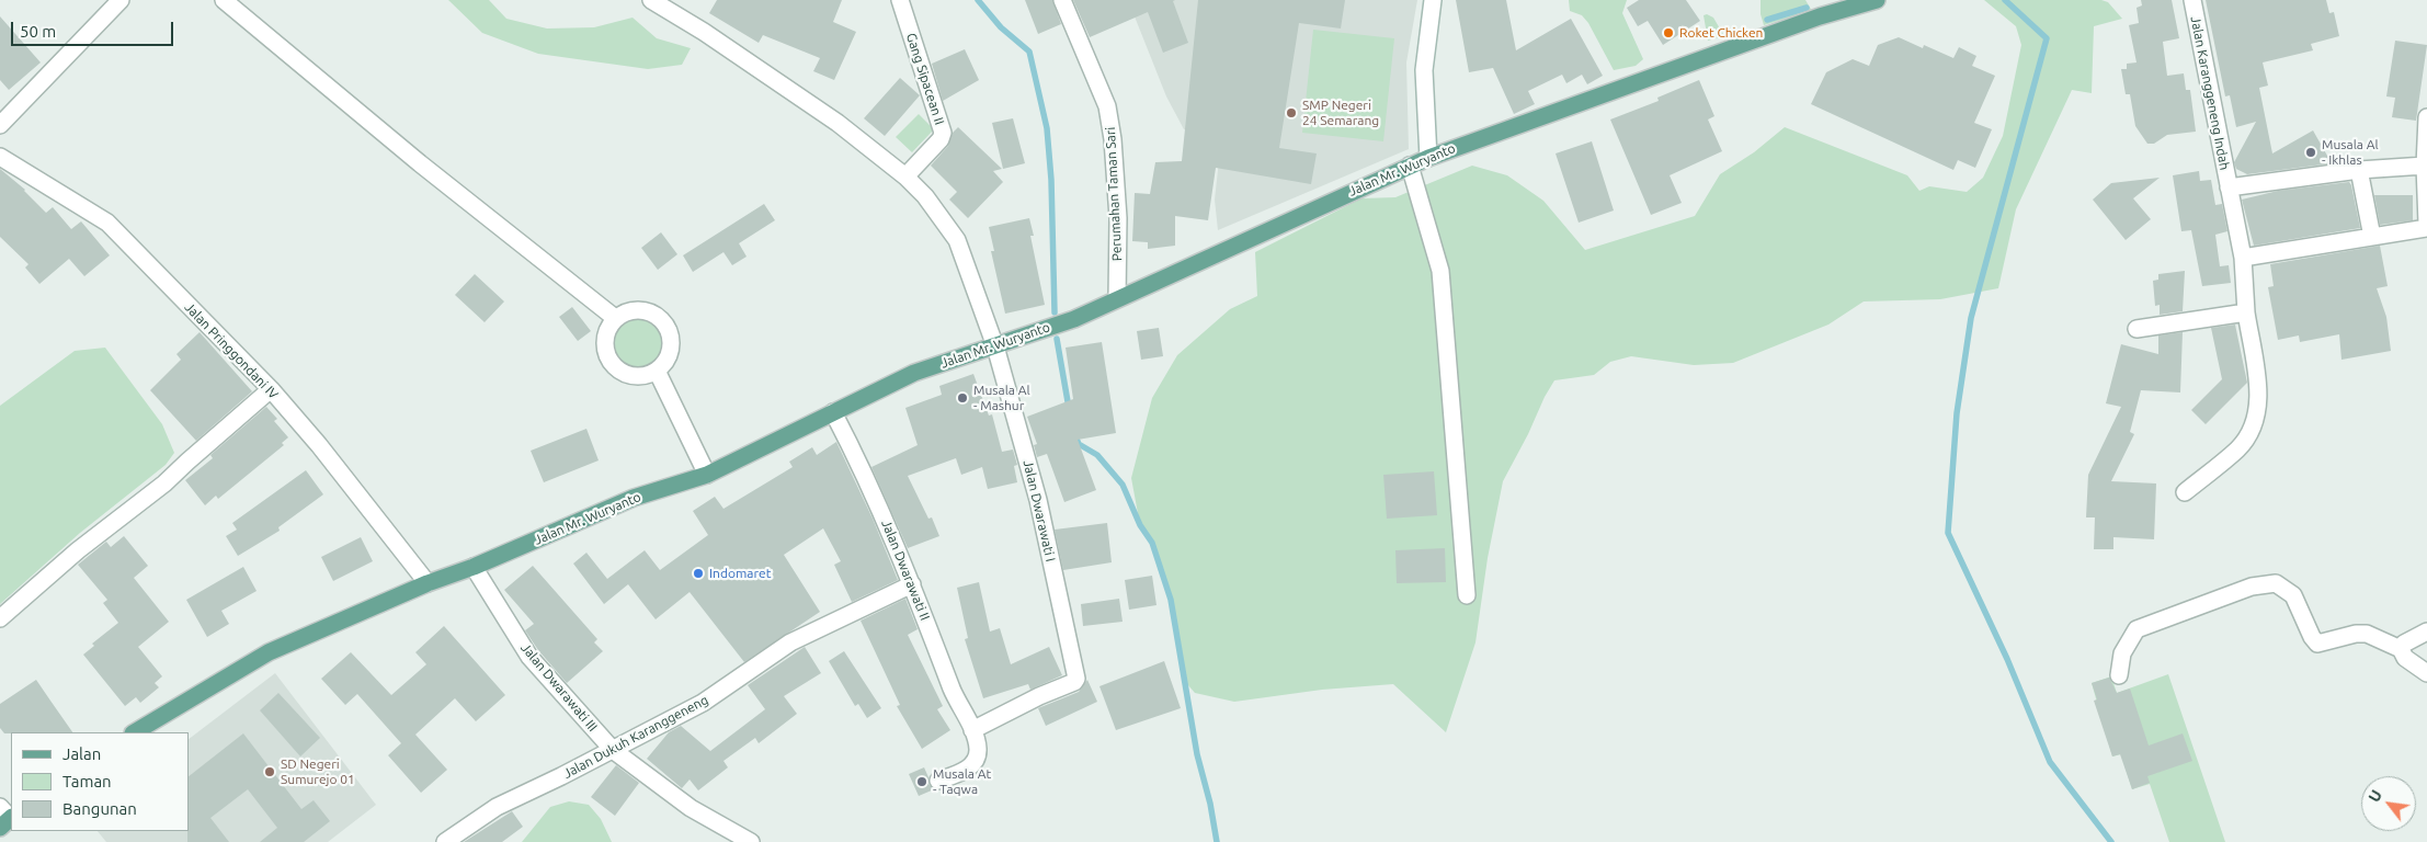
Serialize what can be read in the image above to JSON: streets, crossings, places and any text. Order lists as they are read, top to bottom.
{
  "streets": {
    "main road": ["Jalan Mr. Wuryanto"],
    "street": [
      "Gang Sipacean II",
      "Jalan Karanggeneng Indah",
      "Perumahan Taman Sari",
      "Jalan Pringgondani IV",
      "Jalan Dwarawati I",
      "Jalan Dwarawati II",
      "Jalan Dwarawati III",
      "Jalan Dukuh Karanggeneng"
    ]
  },
  "crossings": [
    ["Gang Sipacean II", "Jalan Dwarawati I"],
    ["Jalan Mr. Wuryanto", "Perumahan Taman Sari"],
    ["Jalan Mr. Wuryanto", "Jalan Pringgondani IV"],
    ["Jalan Mr. Wuryanto", "Jalan Dwarawati I"],
    ["Jalan Mr. Wuryanto", "Jalan Dwarawati II"],
    ["Jalan Mr. Wuryanto", "Jalan Dwarawati III"],
    ["Jalan Dwarawati I", "Jalan Dwarawati II"],
    ["Jalan Dwarawati II", "Jalan Dukuh Karanggeneng"],
    ["Jalan Dwarawati III", "Jalan Dukuh Karanggeneng"]
  ],
  "places": [
    "Roket Chicken",
    "SMP Negeri 24 Semarang",
    "Musala Al - Ikhlas",
    "Musala Al - Mashur",
    "Indomaret",
    "SD Negeri Sumurejo 01",
    "Musala At - Taqwa"
  ],
  "legend": ["Jalan", "Taman", "Bangunan"],
  "scale_bar": "50 m",
  "north": "top left"
}
